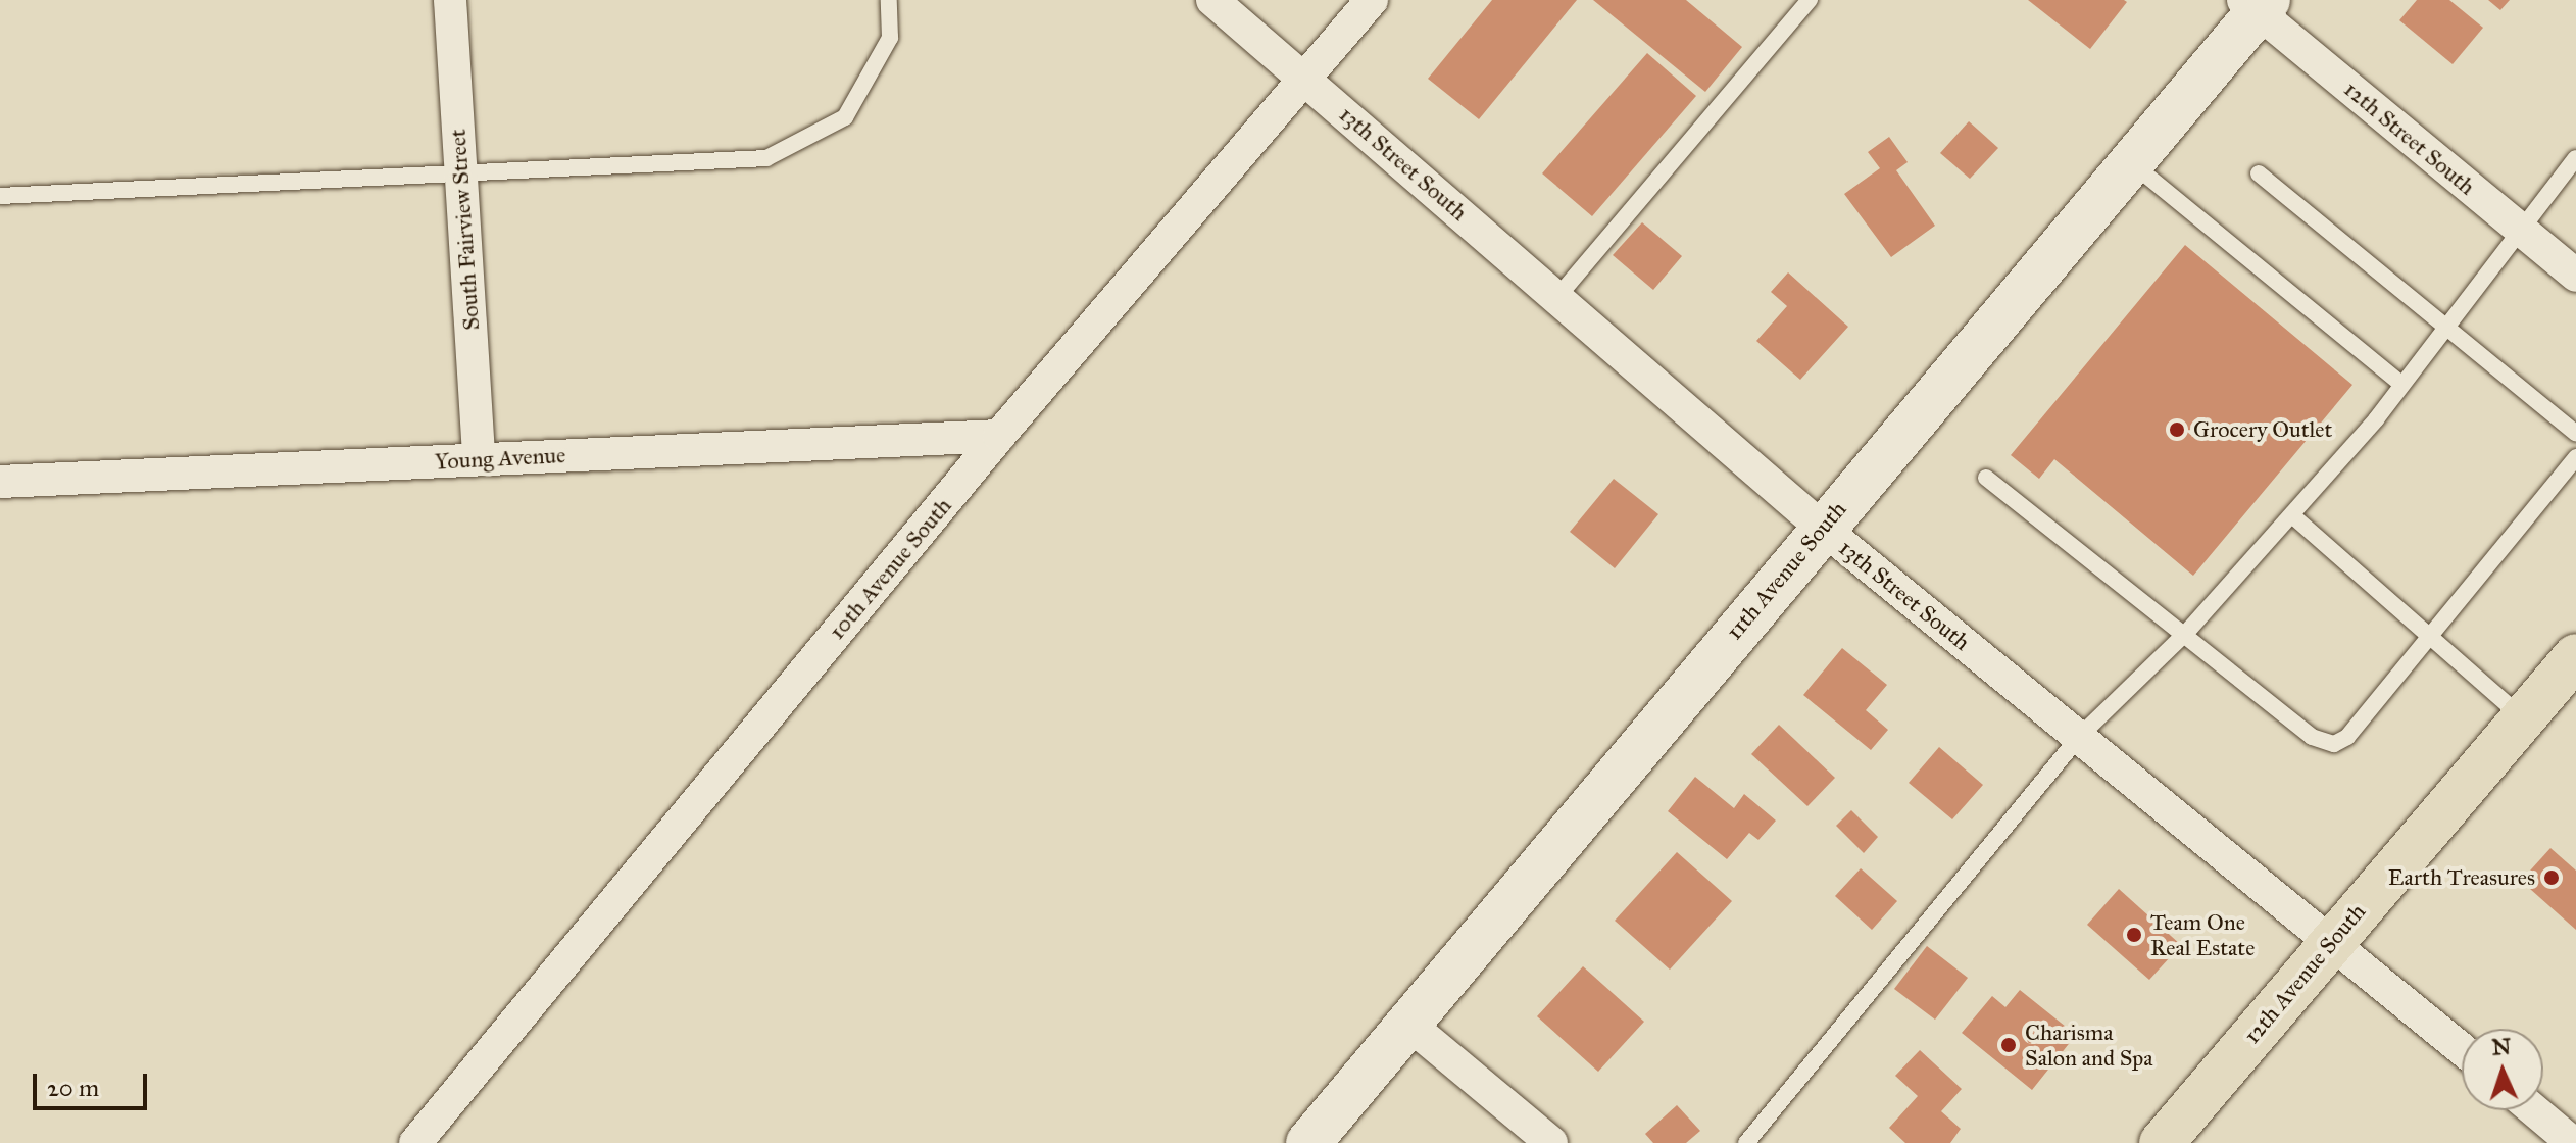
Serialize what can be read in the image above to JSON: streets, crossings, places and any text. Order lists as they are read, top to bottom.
{
  "streets": {
    "main road": ["12th Avenue South"],
    "street": [
      "12th Street South",
      "13th Street South",
      "South Fairview Street",
      "Young Avenue",
      "10th Avenue South",
      "11th Avenue South"
    ]
  },
  "crossings": [
    ["12th Street South", "11th Avenue South"],
    ["13th Street South", "10th Avenue South"],
    ["13th Street South", "11th Avenue South"],
    ["13th Street South", "12th Avenue South"],
    ["South Fairview Street", "Young Avenue"],
    ["Young Avenue", "10th Avenue South"]
  ],
  "places": [
    "Grocery Outlet",
    "Earth Treasures",
    "Team One Real Estate",
    "Charisma Salon and Spa"
  ],
  "scale_bar": "20 m",
  "north": "top"
}
